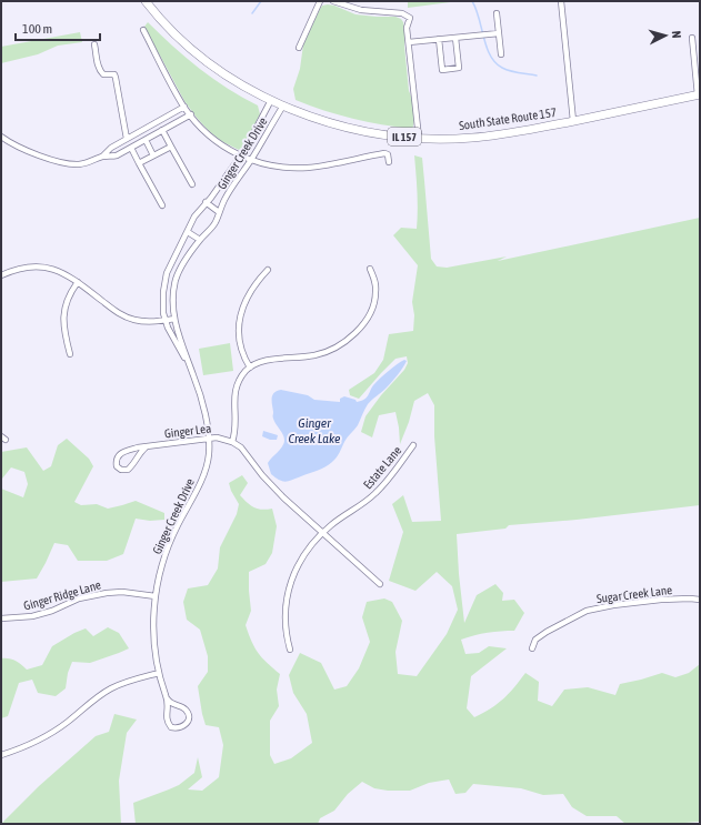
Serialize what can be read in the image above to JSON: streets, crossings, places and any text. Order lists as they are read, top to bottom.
{
  "streets": {
    "main road": ["South State Route 157", "IL 157"],
    "street": [
      "Ginger Creek Drive",
      "Ginger Lea",
      "Estate Lane",
      "Sugar Creek Lane",
      "Ginger Ridge Lane"
    ]
  },
  "crossings": [
    ["South State Route 157", "Ginger Creek Drive"],
    ["Ginger Creek Drive", "Ginger Lea"],
    ["Ginger Creek Drive", "Ginger Ridge Lane"]
  ],
  "water": ["Ginger Creek Lake"],
  "scale_bar": "100 m",
  "north": "right"
}
